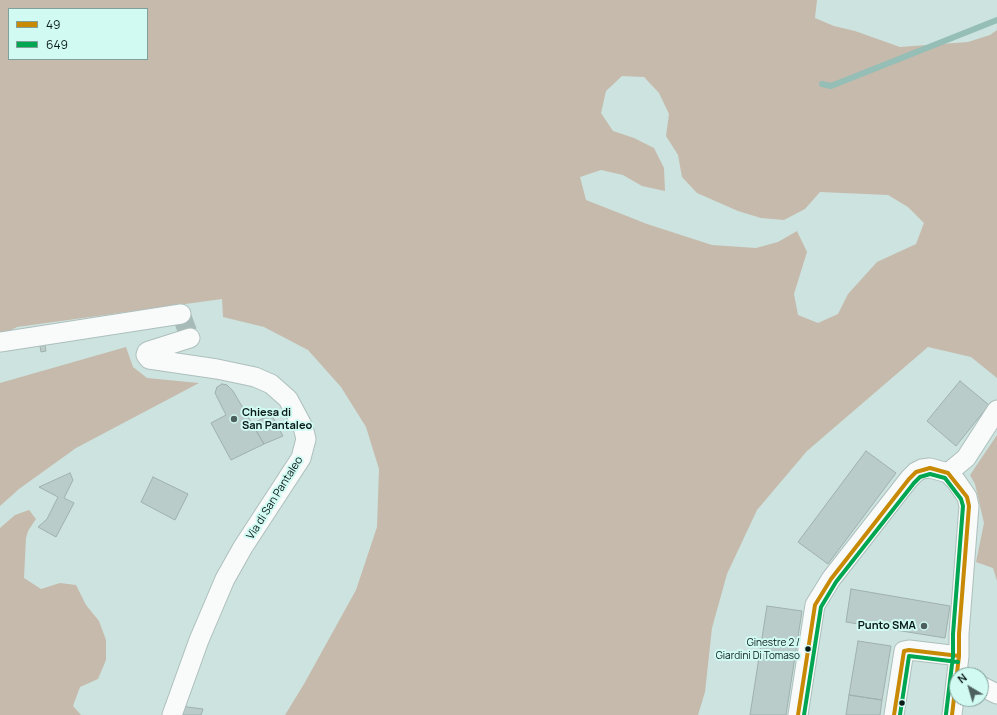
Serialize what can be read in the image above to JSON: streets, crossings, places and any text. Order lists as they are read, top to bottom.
{
  "streets": {
    "street": ["Via di San Pantaleo"]
  },
  "places": ["Chiesa di San Pantaleo", "Punto SMA", "Ginestre 2 / Giardini Di Tomaso"],
  "lines": ["transit line 49", "transit line 649"],
  "legend": ["49", "649"],
  "north": "top left"
}
